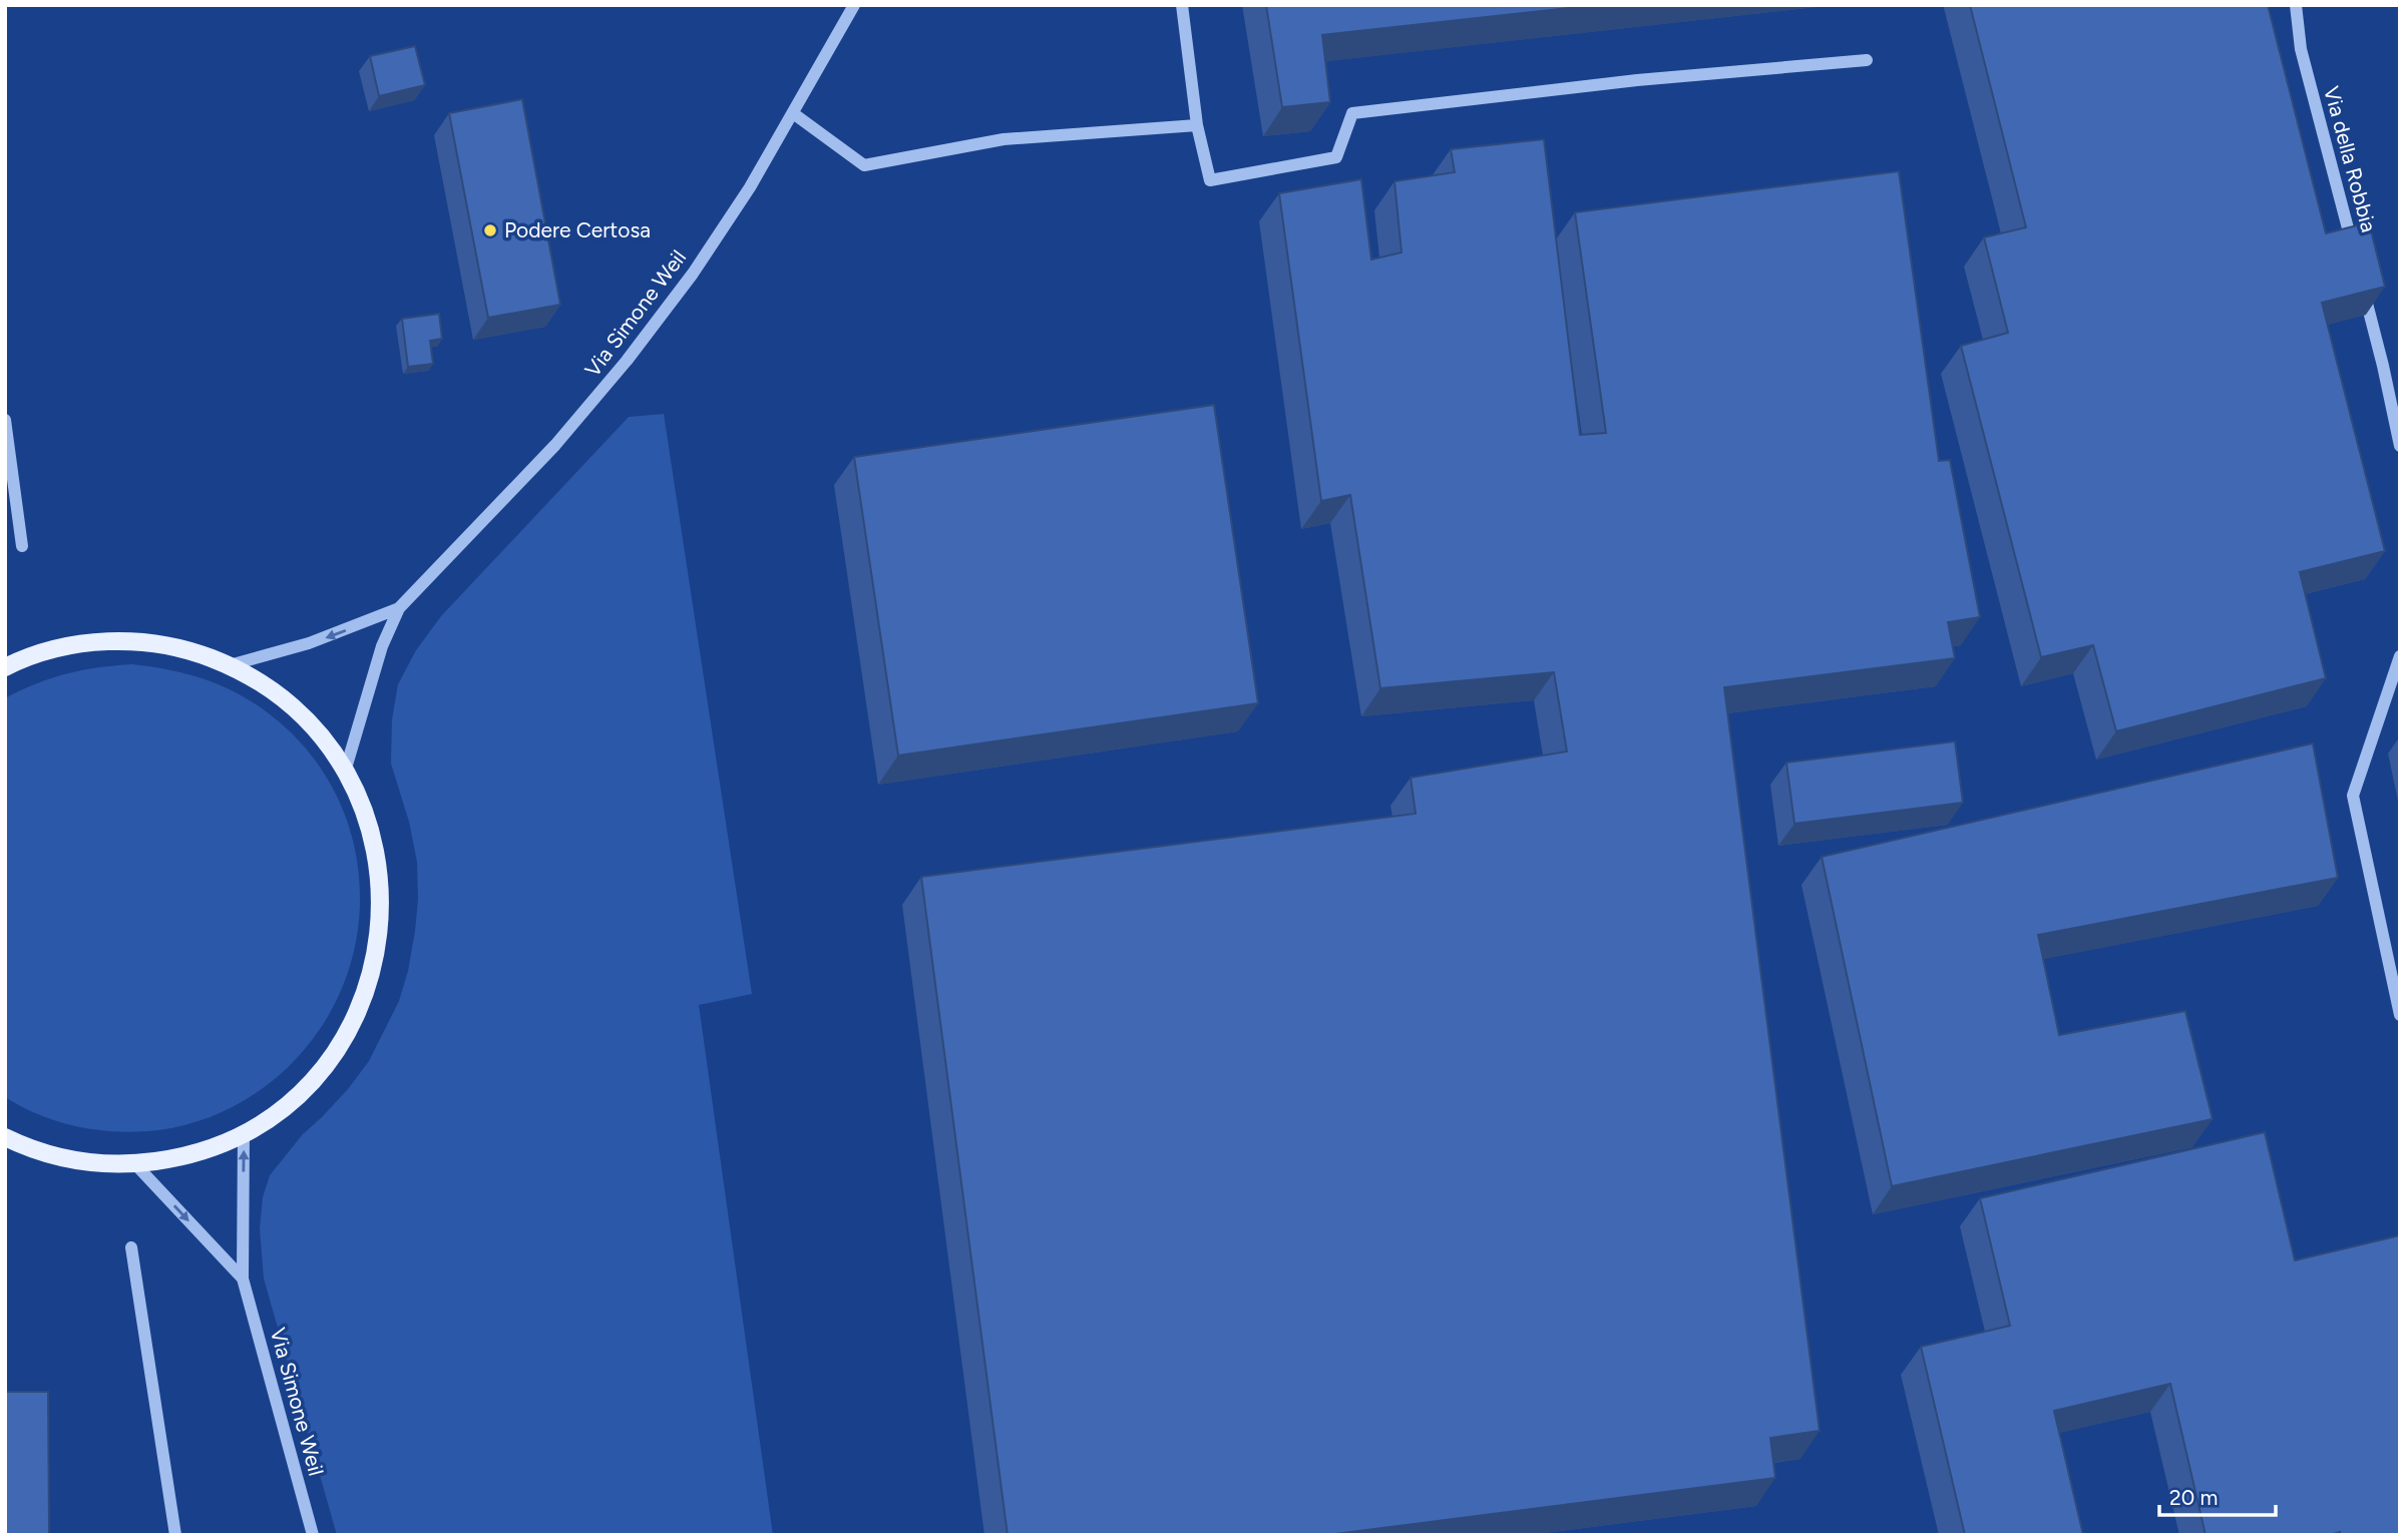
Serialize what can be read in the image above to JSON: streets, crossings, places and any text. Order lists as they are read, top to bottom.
{
  "streets": {
    "street": ["Via della Robbia", "Via Simone Weil"]
  },
  "places": ["Podere Certosa"],
  "scale_bar": "20 m"
}
